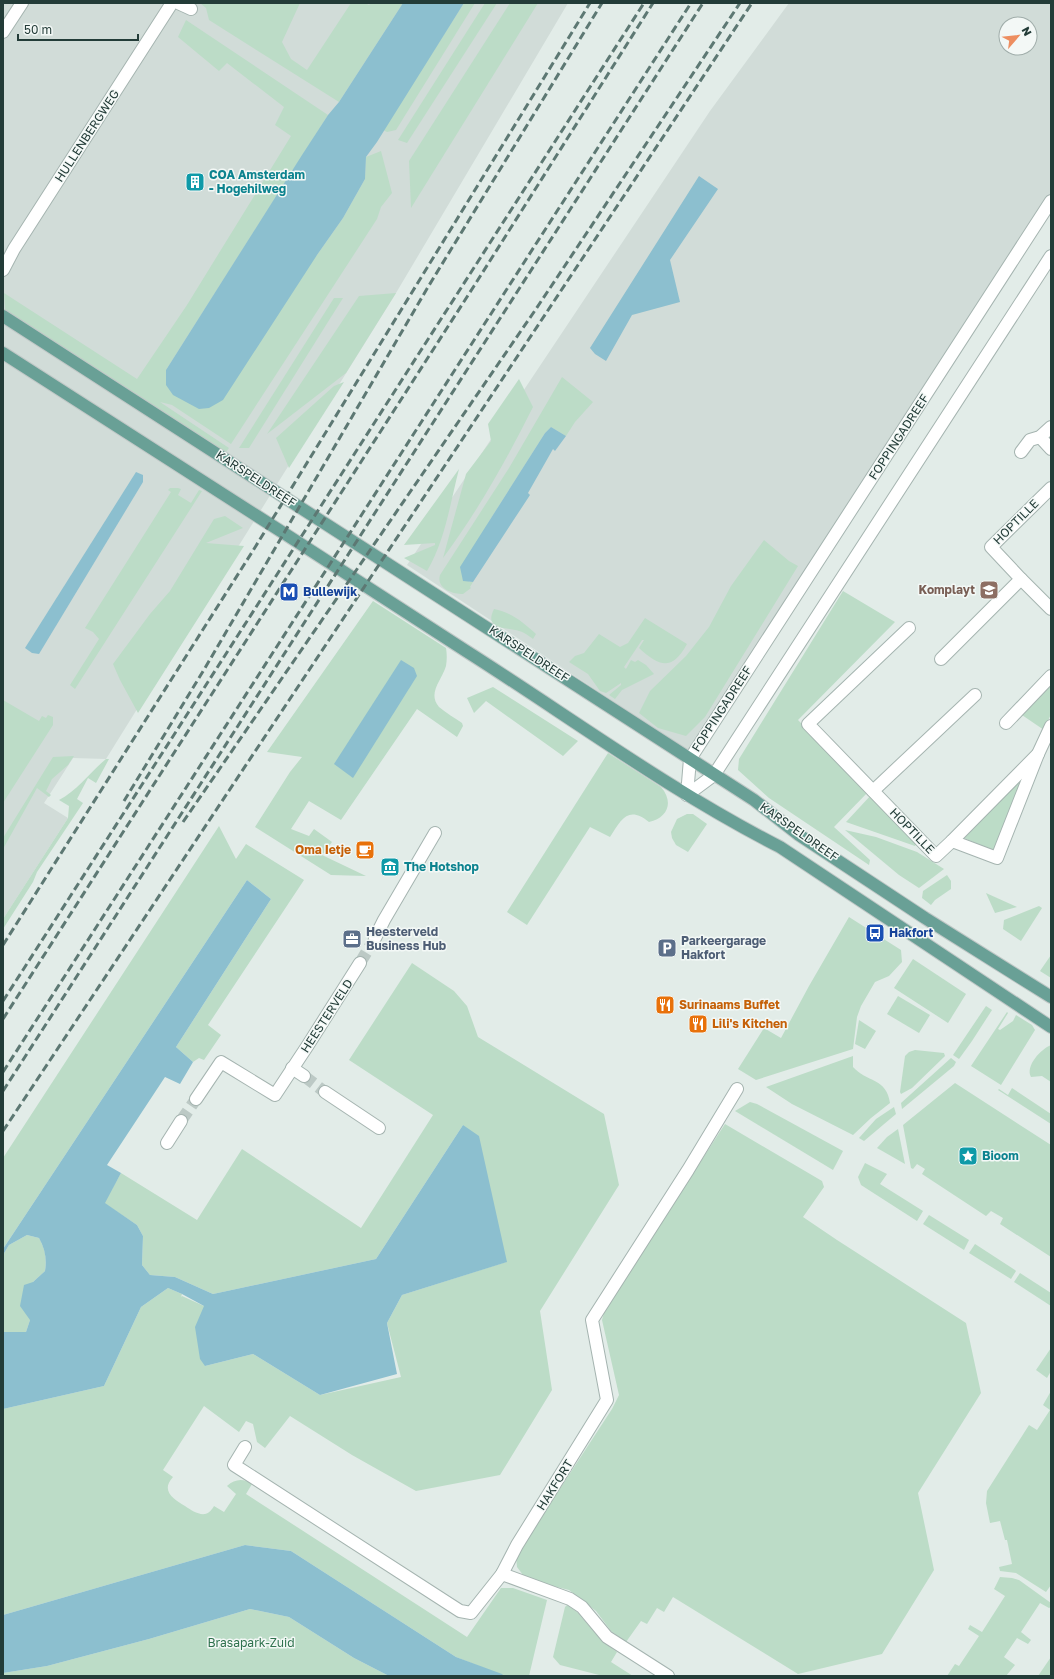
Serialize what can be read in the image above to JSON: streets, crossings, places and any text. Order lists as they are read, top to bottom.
{
  "streets": {
    "main road": ["KARSPELDREEF"],
    "street": [
      "HULLENBERGWEG",
      "FOPPINGADREEF",
      "HOPTILLE",
      "HEESTERVELD",
      "HAKFORT"
    ]
  },
  "crossings": [
    ["FOPPINGADREEF", "KARSPELDREEF"]
  ],
  "parks": ["Brasapark-Zuid"],
  "places": {
    "building": ["COA Amsterdam - Hogehilweg"],
    "school or university": ["Komplayt"],
    "metro station": ["Bullewijk"],
    "cafe": ["Oma Ietje"],
    "museum": ["The Hotshop"],
    "bus stop": ["Hakfort"],
    "office": ["Heesterveld Business Hub"],
    "parking": ["Parkeergarage Hakfort"],
    "restaurant": ["Surinaams Buffet", "Lili's Kitchen"],
    "place": ["Bioom"]
  },
  "scale_bar": "50 m",
  "north": "top right"
}
